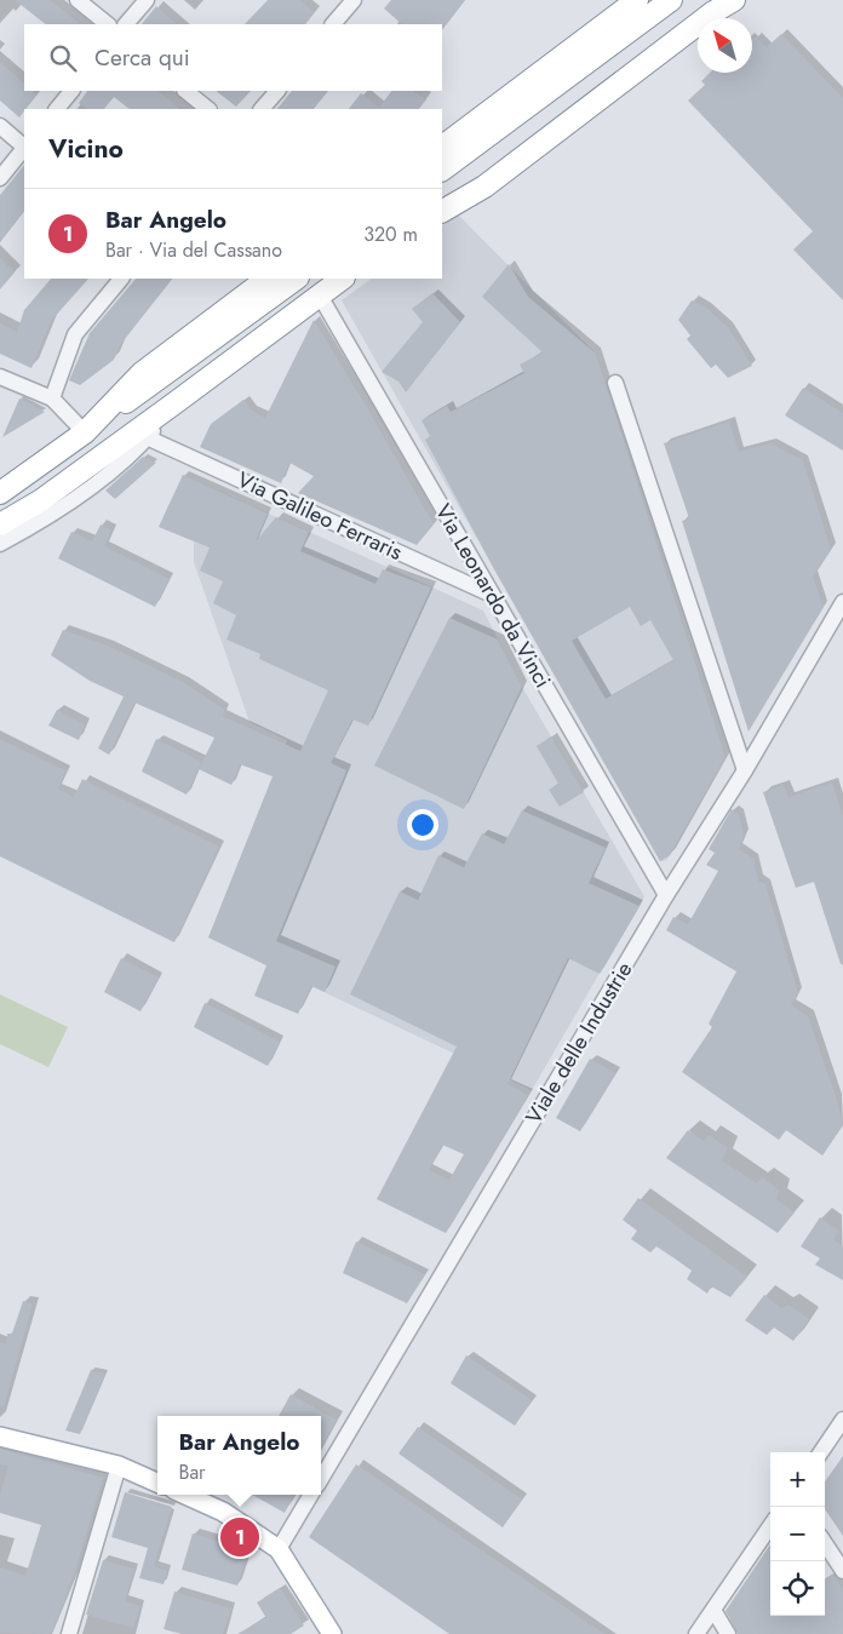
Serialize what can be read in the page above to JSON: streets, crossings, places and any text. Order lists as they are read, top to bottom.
{
  "streets": {
    "street": ["Via Galileo Ferraris", "Via Leonardo da Vinci", "Viale delle Industrie"]
  },
  "crossings": [
    ["Via Galileo Ferraris", "Via Leonardo da Vinci"],
    ["Via Leonardo da Vinci", "Viale delle Industrie"]
  ],
  "north": "top left",
  "page": {
    "search": "Cerca qui",
    "heading": "Vicino",
    "list": [
      {
        "mark": "1",
        "name": "Bar Angelo",
        "note": "Bar · Via del Cassano",
        "value": "320 m"
      }
    ],
    "popup": ["Bar Angelo", "Bar"],
    "map_buttons": ["+", "−"],
    "pins": "1"
  }
}
